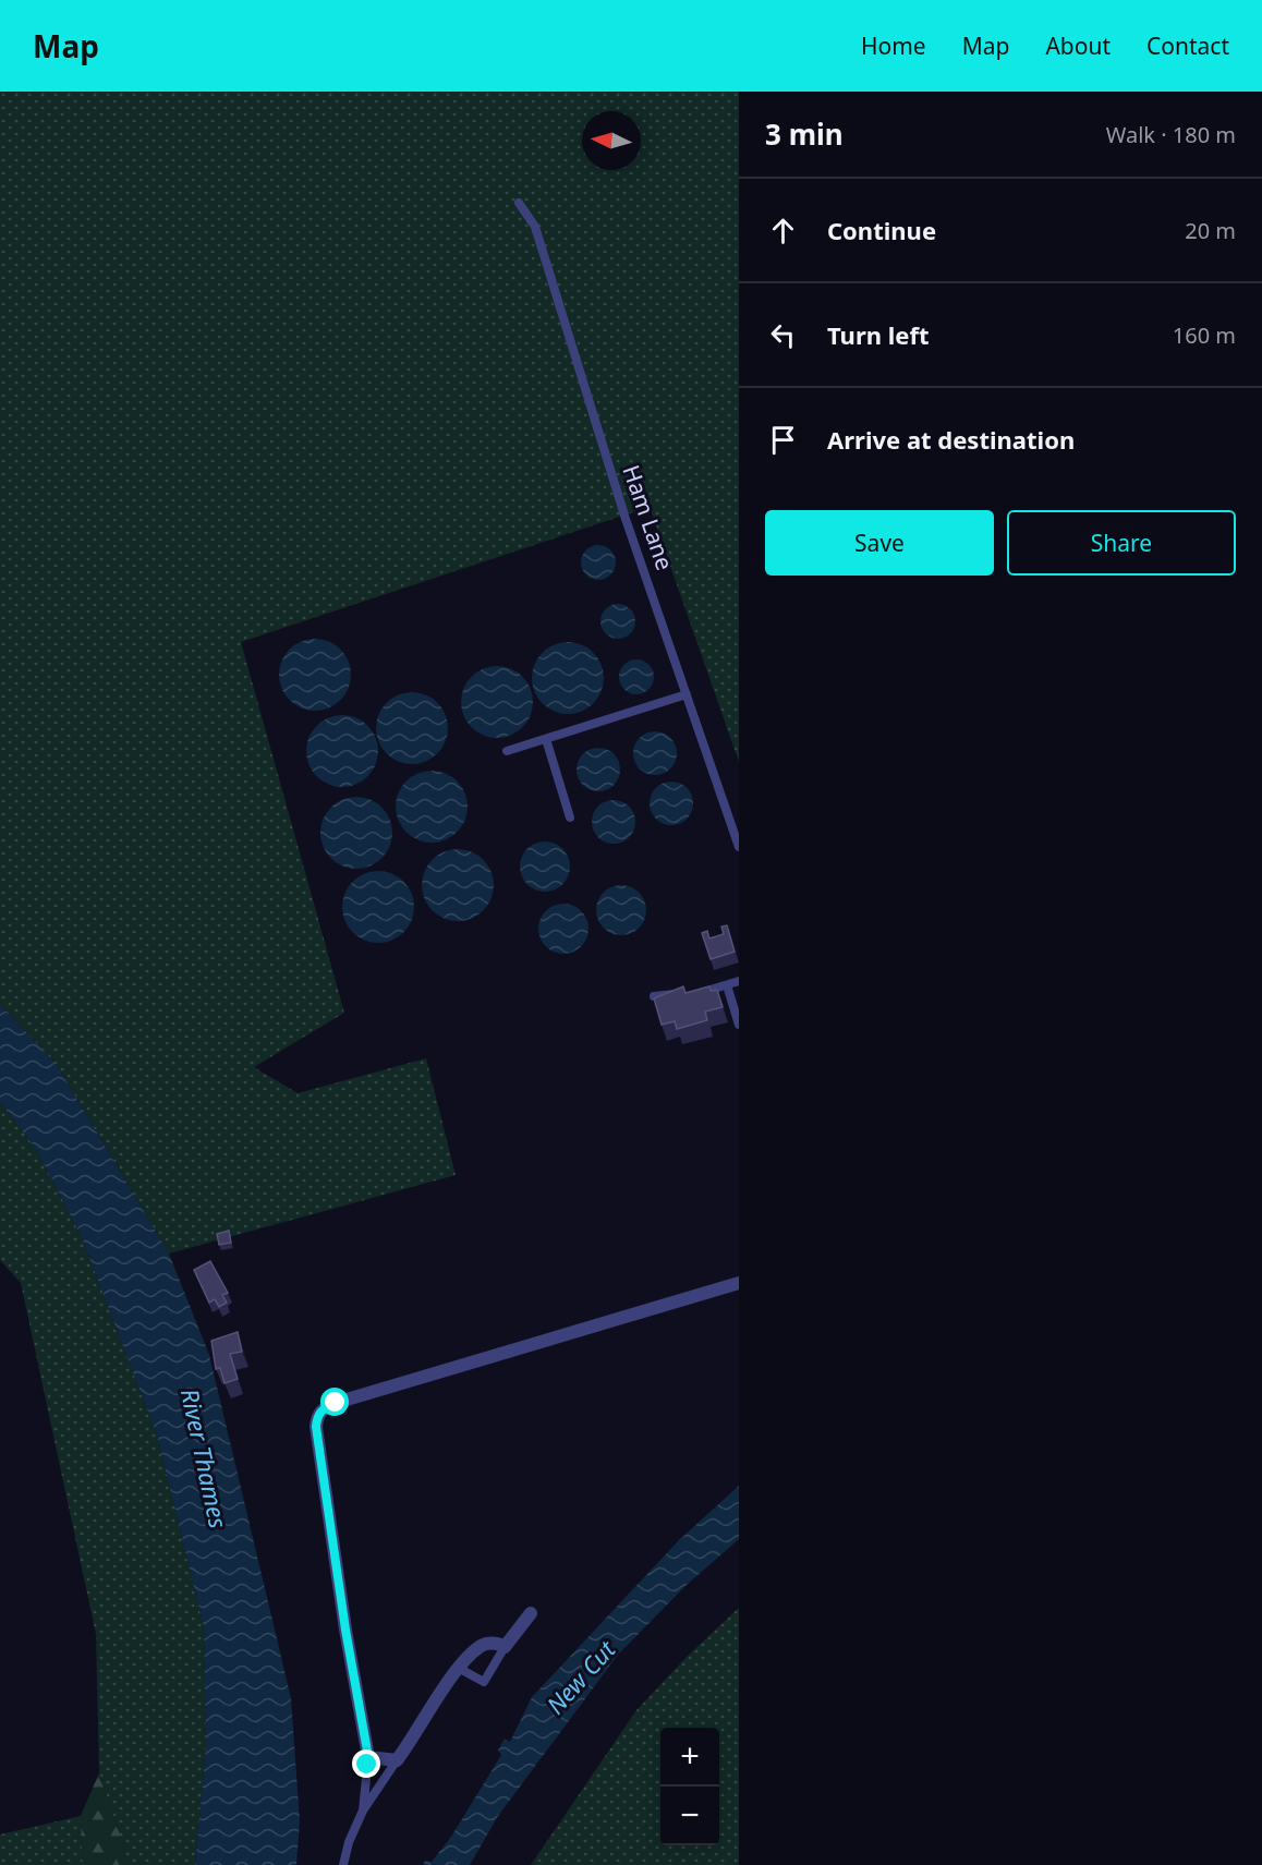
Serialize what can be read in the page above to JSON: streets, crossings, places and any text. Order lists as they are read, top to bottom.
{
  "streets": {
    "lane": ["Ham Lane"]
  },
  "water": ["River Thames", "New Cut"],
  "north": "left",
  "page": {
    "header": "Map",
    "nav": [
      "Home",
      "Map",
      "About",
      "Contact"
    ],
    "heading": ["3 min", "Walk · 180 m"],
    "list": [
      ["Continue", "20 m"],
      ["Turn left", "160 m"],
      "Arrive at destination"
    ],
    "buttons": ["Save", "Share"],
    "map_buttons": ["+", "−"]
  }
}
